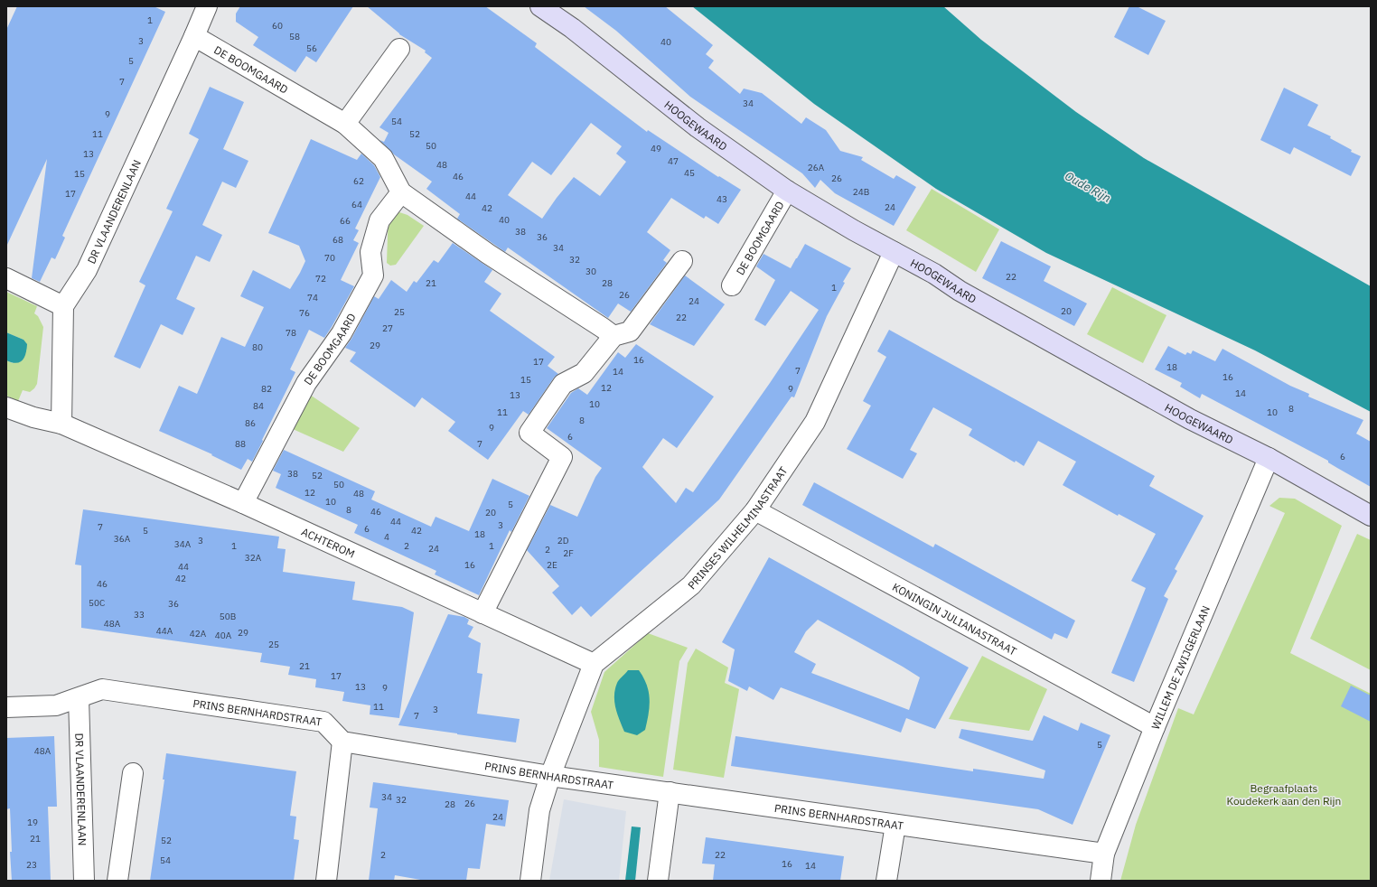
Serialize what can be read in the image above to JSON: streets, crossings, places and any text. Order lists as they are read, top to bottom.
{
  "streets": {
    "street": [
      "DE BOOMGAARD",
      "HOOGEWAARD",
      "DR VLAANDERENLAAN",
      "PRINSES WILHELMINASTRAAT",
      "ACHTEROM",
      "KONINGIN JULIANASTRAAT",
      "WILLEM DE ZWIJGERLAAN",
      "PRINS BERNHARDSTRAAT"
    ]
  },
  "crossings": [
    ["DE BOOMGAARD", "HOOGEWAARD"],
    ["DE BOOMGAARD", "DR VLAANDERENLAAN"],
    ["DE BOOMGAARD", "ACHTEROM"],
    ["HOOGEWAARD", "PRINSES WILHELMINASTRAAT"],
    ["HOOGEWAARD", "WILLEM DE ZWIJGERLAAN"],
    ["DR VLAANDERENLAAN", "PRINS BERNHARDSTRAAT"],
    ["PRINSES WILHELMINASTRAAT", "ACHTEROM"],
    ["PRINSES WILHELMINASTRAAT", "KONINGIN JULIANASTRAAT"],
    ["PRINSES WILHELMINASTRAAT", "PRINS BERNHARDSTRAAT"],
    ["KONINGIN JULIANASTRAAT", "WILLEM DE ZWIJGERLAAN"],
    ["WILLEM DE ZWIJGERLAAN", "PRINS BERNHARDSTRAAT"]
  ],
  "water": ["Oude Rijn"],
  "parks": ["Begraafplaats Koudekerk aan den Rijn"],
  "house_numbers": [
    "1",
    "60",
    "58",
    "3",
    "40",
    "56",
    "5",
    "7",
    "34",
    "9",
    "54",
    "11",
    "52",
    "50",
    "49",
    "13",
    "47",
    "48",
    "26A",
    "45",
    "15",
    "46",
    "26",
    "62",
    "24B",
    "17",
    "44",
    "43",
    "64",
    "24",
    "42",
    "40",
    "66",
    "38",
    "36",
    "68",
    "34",
    "70",
    "32",
    "30",
    "22",
    "72",
    "21",
    "28",
    "1",
    "26",
    "74",
    "24",
    "20",
    "25",
    "76",
    "22",
    "27",
    "78",
    "29",
    "80",
    "16",
    "17",
    "18",
    "7",
    "14",
    "16",
    "15",
    "12",
    "82",
    "9",
    "14",
    "13",
    "10",
    "84",
    "8",
    "11",
    "10",
    "8",
    "86",
    "9",
    "6",
    "88",
    "7",
    "6",
    "38",
    "52",
    "50",
    "12",
    "48",
    "10",
    "5",
    "8",
    "46",
    "20",
    "44",
    "3",
    "7",
    "6",
    "5",
    "42",
    "18",
    "4",
    "36A",
    "3",
    "2D",
    "34A",
    "1",
    "2",
    "1",
    "24",
    "2",
    "2F",
    "32A",
    "16",
    "2E",
    "44",
    "42",
    "46",
    "50C",
    "36",
    "33",
    "50B",
    "48A",
    "44A",
    "29",
    "42A",
    "40A",
    "25",
    "21",
    "17",
    "13",
    "9",
    "11",
    "3",
    "7",
    "5",
    "48A",
    "34",
    "32",
    "26",
    "28",
    "24",
    "19",
    "21",
    "52",
    "2",
    "22",
    "54",
    "16",
    "23",
    "14"
  ]
}
